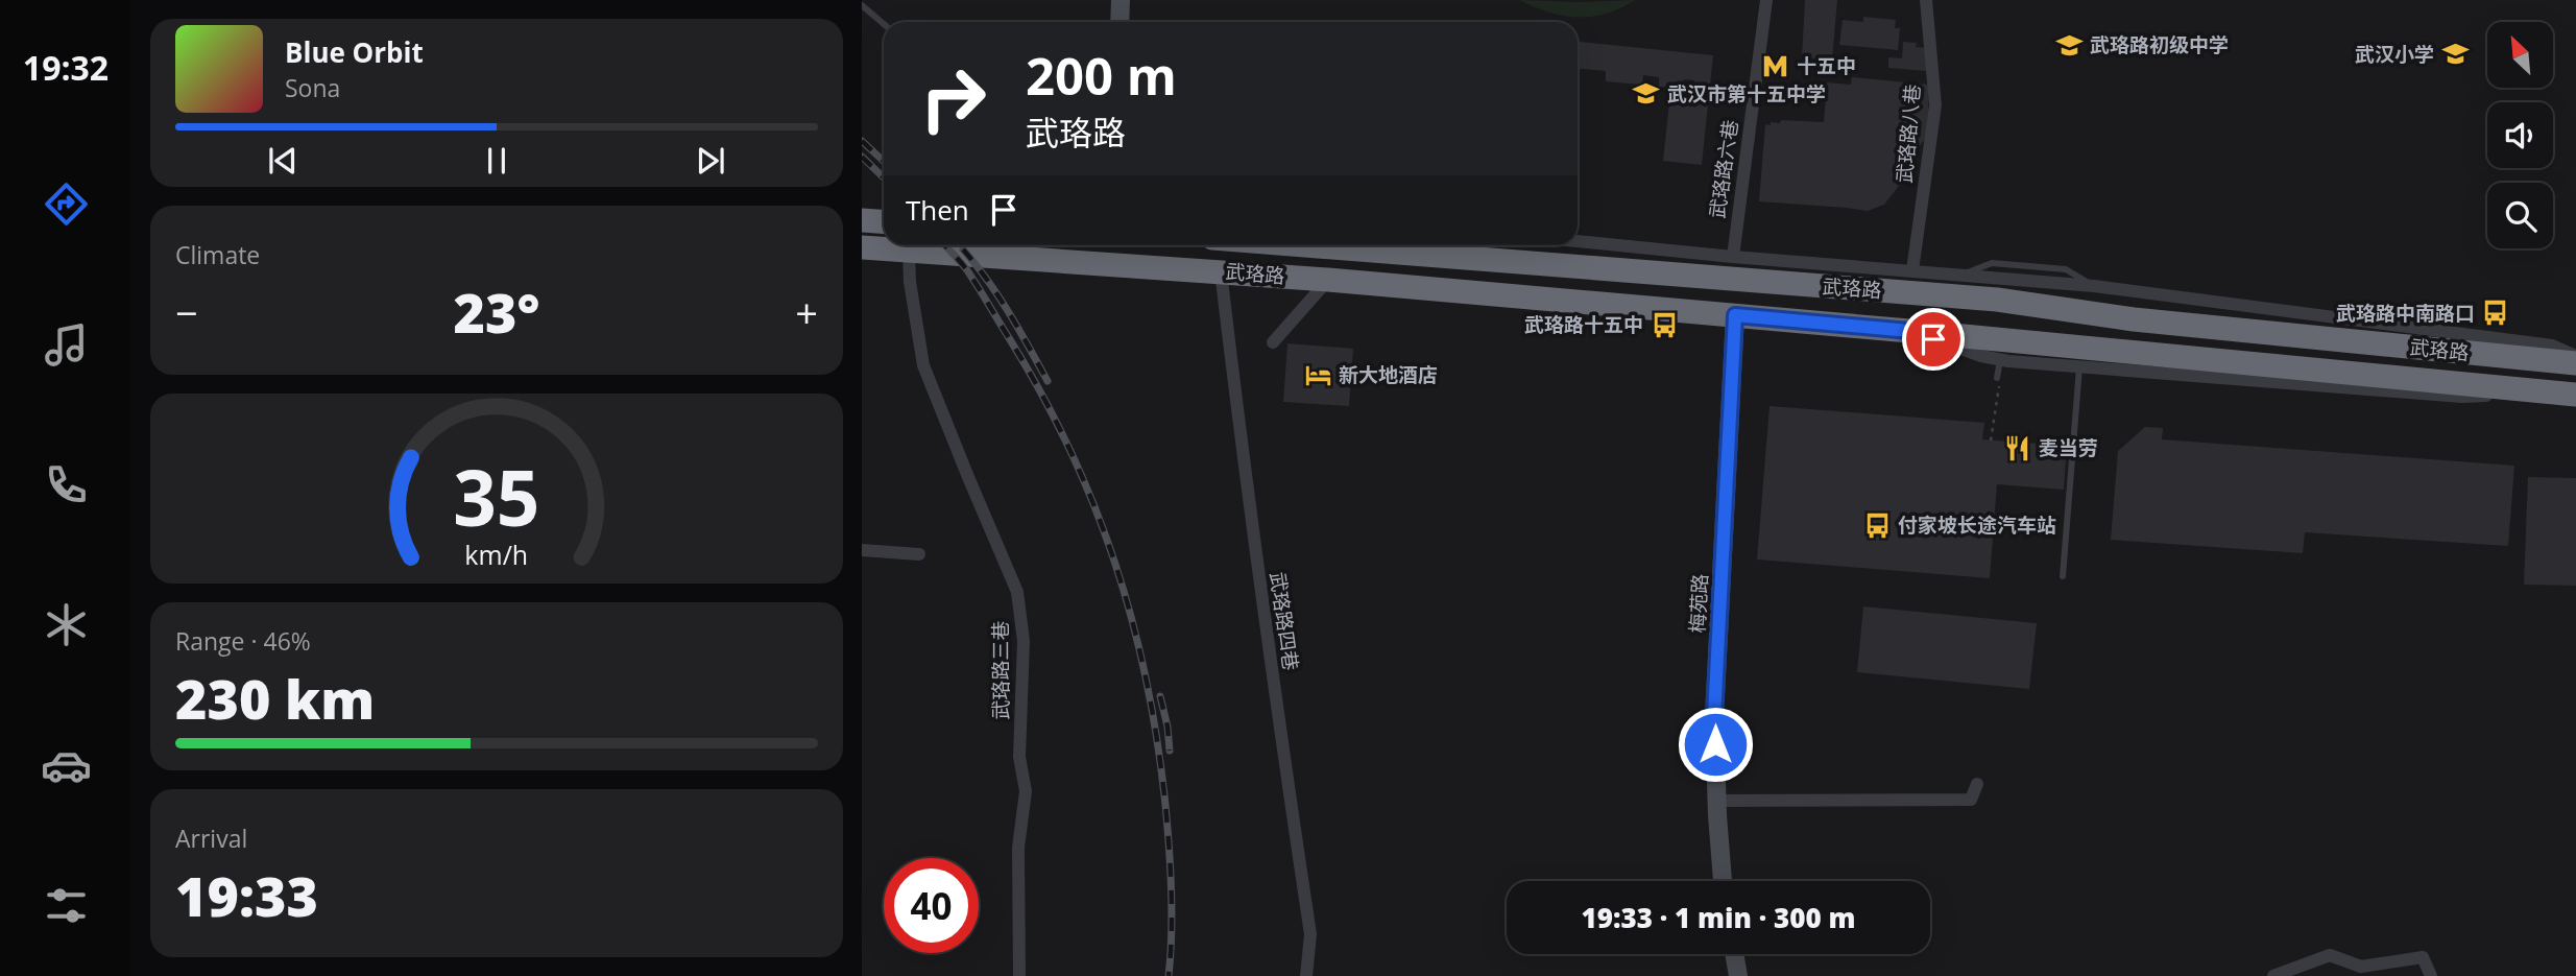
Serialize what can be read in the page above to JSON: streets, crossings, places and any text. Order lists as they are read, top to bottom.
{
  "streets": {
    "highway": ["武珞路"],
    "street": [
      "武珞路八巷",
      "武珞路六巷",
      "梅苑路",
      "武珞路四巷",
      "武珞路三巷"
    ]
  },
  "crossings": [
    ["武珞路八巷", "武珞路"],
    ["武珞路六巷", "武珞路"],
    ["武珞路", "梅苑路"],
    ["武珞路", "武珞路四巷"],
    ["武珞路", "武珞路三巷"]
  ],
  "places": {
    "school or university": ["武珞路初级中学", "武汉小学", "武汉市第十五中学"],
    "metro station": ["十五中"],
    "bus stop": ["武珞路中南路口", "武珞路十五中", "付家坡长途汽车站"],
    "hotel": ["新大地酒店"],
    "restaurant": ["麦当劳"]
  },
  "north": "top left",
  "page": {
    "tabs": "19:32",
    "turn": ["200 m", "武珞路"],
    "song": ["Blue Orbit", "Sona"],
    "then": "Then",
    "tile": [
      "Climate",
      ["Range · 46%", "230 km"],
      ["Arrival", "19:33"]
    ],
    "heat": ["−", "23°", "+"],
    "limit": "40",
    "trip": "19:33 · 1 min · 300 m",
    "gauge": ["35", "km/h"]
  }
}
